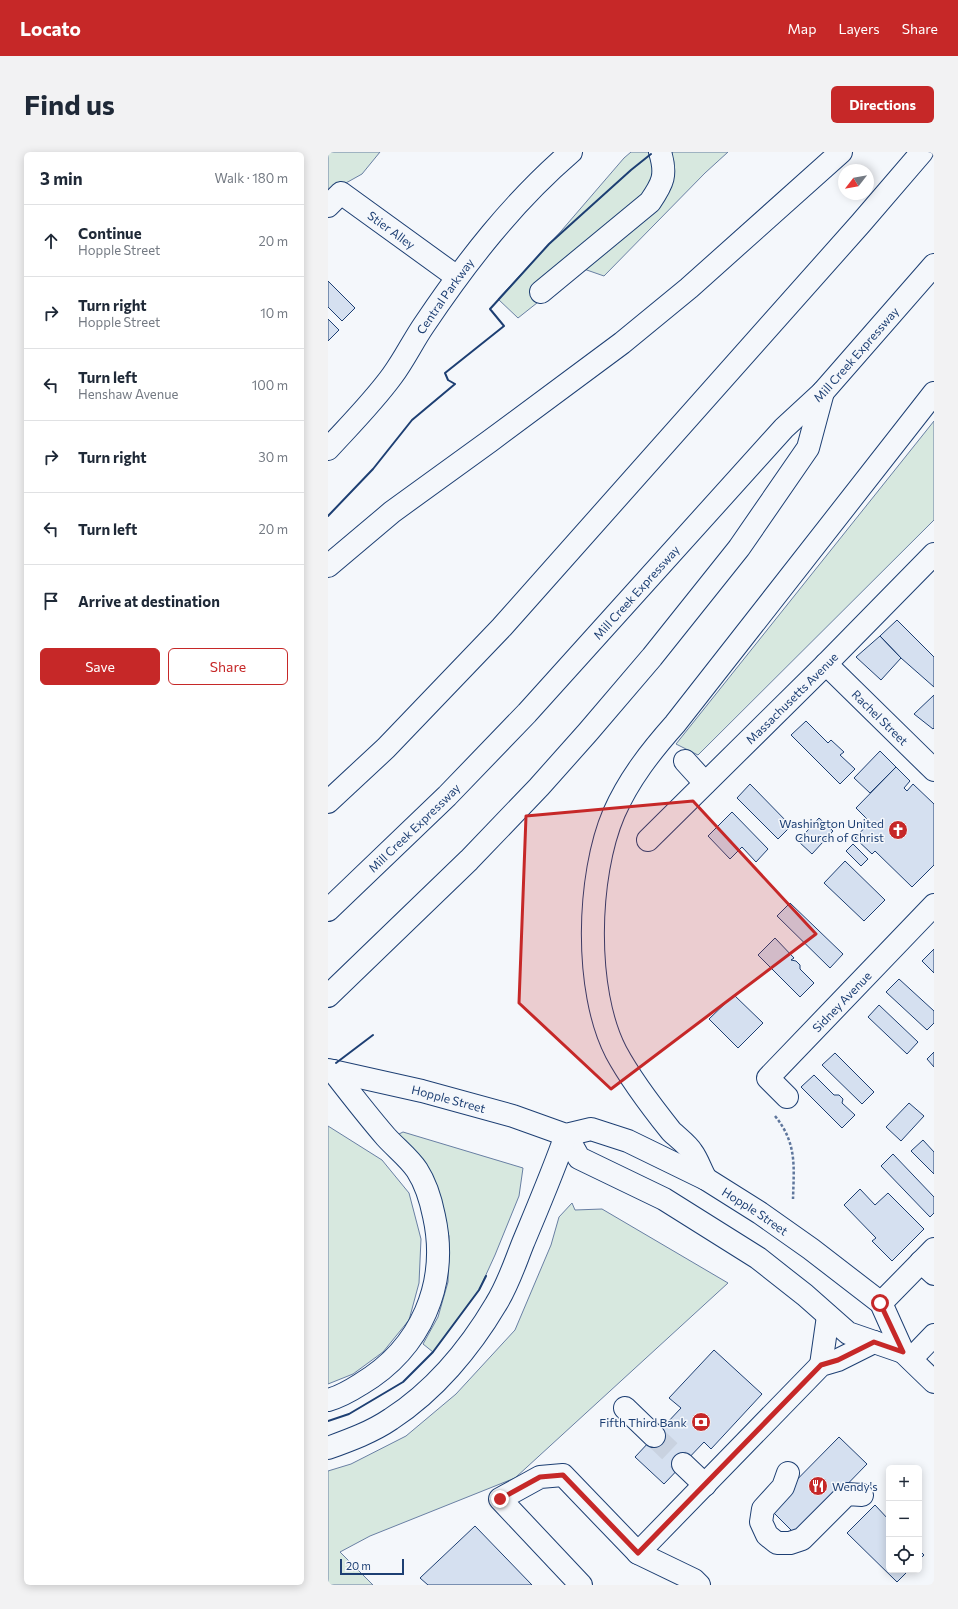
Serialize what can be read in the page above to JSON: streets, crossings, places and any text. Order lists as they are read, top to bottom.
{
  "streets": {
    "main road": [
      "Stier Alley",
      "Central Parkway",
      "Mill Creek Expressway",
      "Massachusetts Avenue",
      "Rachel Street",
      "Sidney Avenue",
      "Hopple Street"
    ]
  },
  "crossings": [
    ["Stier Alley", "Central Parkway"],
    ["Massachusetts Avenue", "Rachel Street"]
  ],
  "places": {
    "church": ["Washington United Church of Christ"],
    "bank": ["Fifth Third Bank"],
    "restaurant": ["Wendy's"]
  },
  "scale_bar": "20 m",
  "north": "bottom left",
  "page": {
    "header": "Locato",
    "nav": ["Map", "Layers", "Share"],
    "buttons": [
      "Directions",
      ["Save", "Share"]
    ],
    "title": "Find us",
    "heading": ["3 min", "Walk · 180 m"],
    "list": [
      ["Continue", "Hopple Street", "20 m"],
      ["Turn right", "Hopple Street", "10 m"],
      ["Turn left", "Henshaw Avenue", "100 m"],
      ["Turn right", "30 m"],
      ["Turn left", "20 m"],
      "Arrive at destination"
    ],
    "map_buttons": ["+", "−"],
    "scale": "20 m"
  }
}
